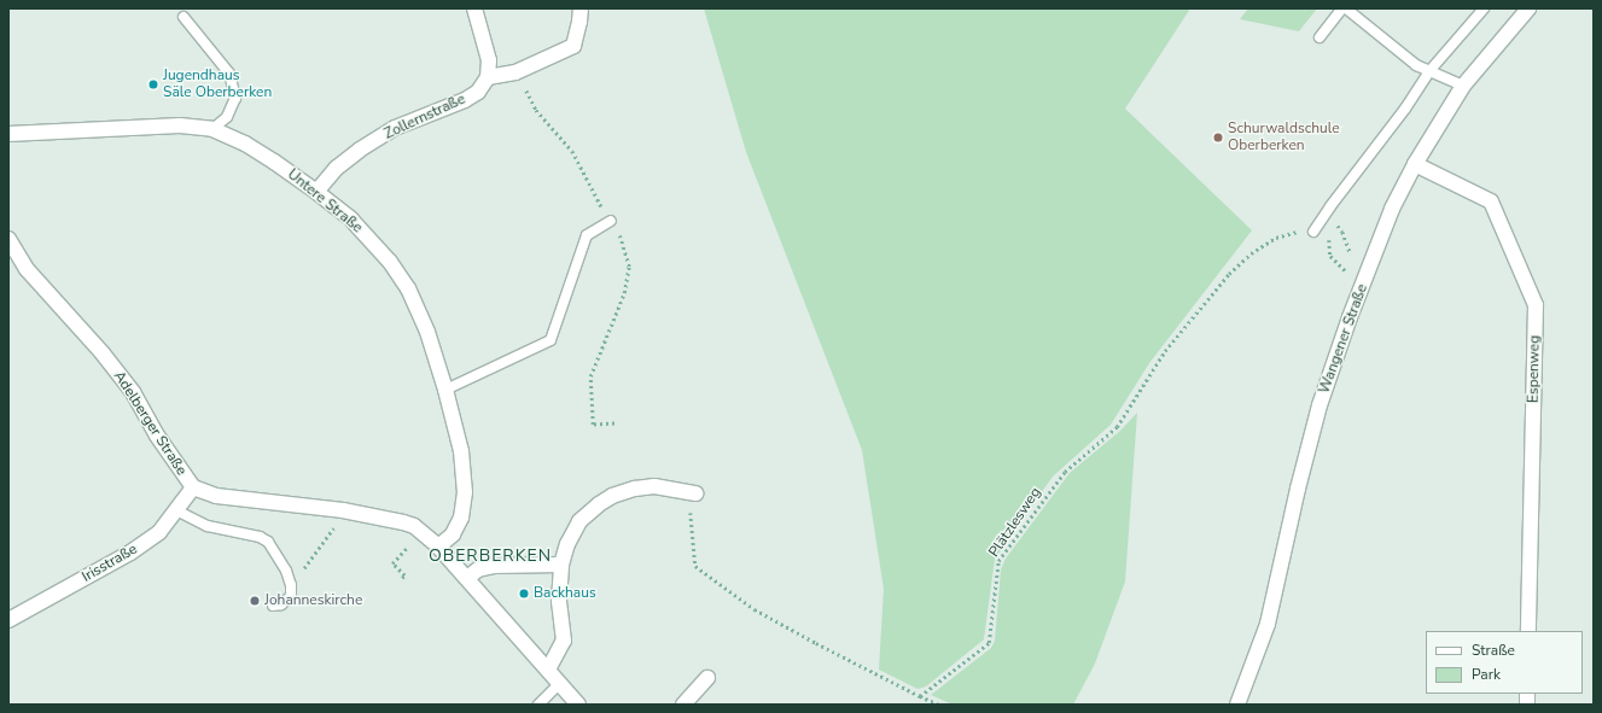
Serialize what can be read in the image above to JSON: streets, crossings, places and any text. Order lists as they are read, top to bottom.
{
  "streets": {
    "street": [
      "Zollernstraße",
      "Untere Straße",
      "Wangener Straße",
      "Espenweg",
      "Adelberger Straße",
      "Irisstraße"
    ],
    "path": ["Plätzlesweg"]
  },
  "crossings": [
    ["Zollernstraße", "Untere Straße"],
    ["Untere Straße", "Adelberger Straße"],
    ["Wangener Straße", "Espenweg"],
    ["Adelberger Straße", "Irisstraße"]
  ],
  "districts": ["OBERBERKEN"],
  "places": [
    "Jugendhaus Säle Oberberken",
    "Schurwaldschule Oberberken",
    "Backhaus",
    "Johanneskirche"
  ],
  "legend": ["Straße", "Park"]
}
